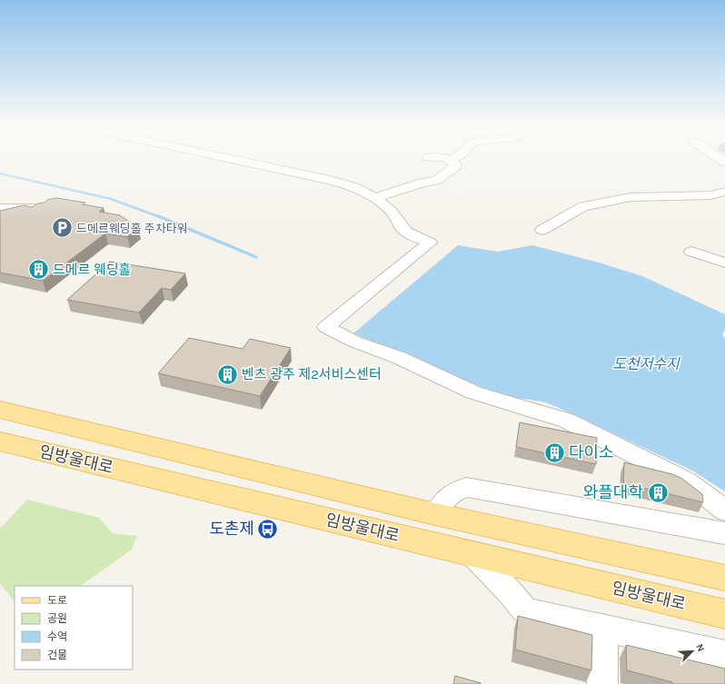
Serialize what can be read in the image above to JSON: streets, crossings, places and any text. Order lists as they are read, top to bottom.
{
  "streets": {
    "main road": ["임방울대로"]
  },
  "water": ["도천저수지"],
  "places": {
    "parking": ["드메르웨딩홀 주차타워"],
    "building": [
      "드메르 웨딩홀",
      "벤츠 광주 제2서비스센터",
      "다이소",
      "와플대학"
    ],
    "bus stop": ["도촌제"]
  },
  "legend": [
    "도로",
    "공원",
    "수역",
    "건물"
  ],
  "north": "top right"
}
